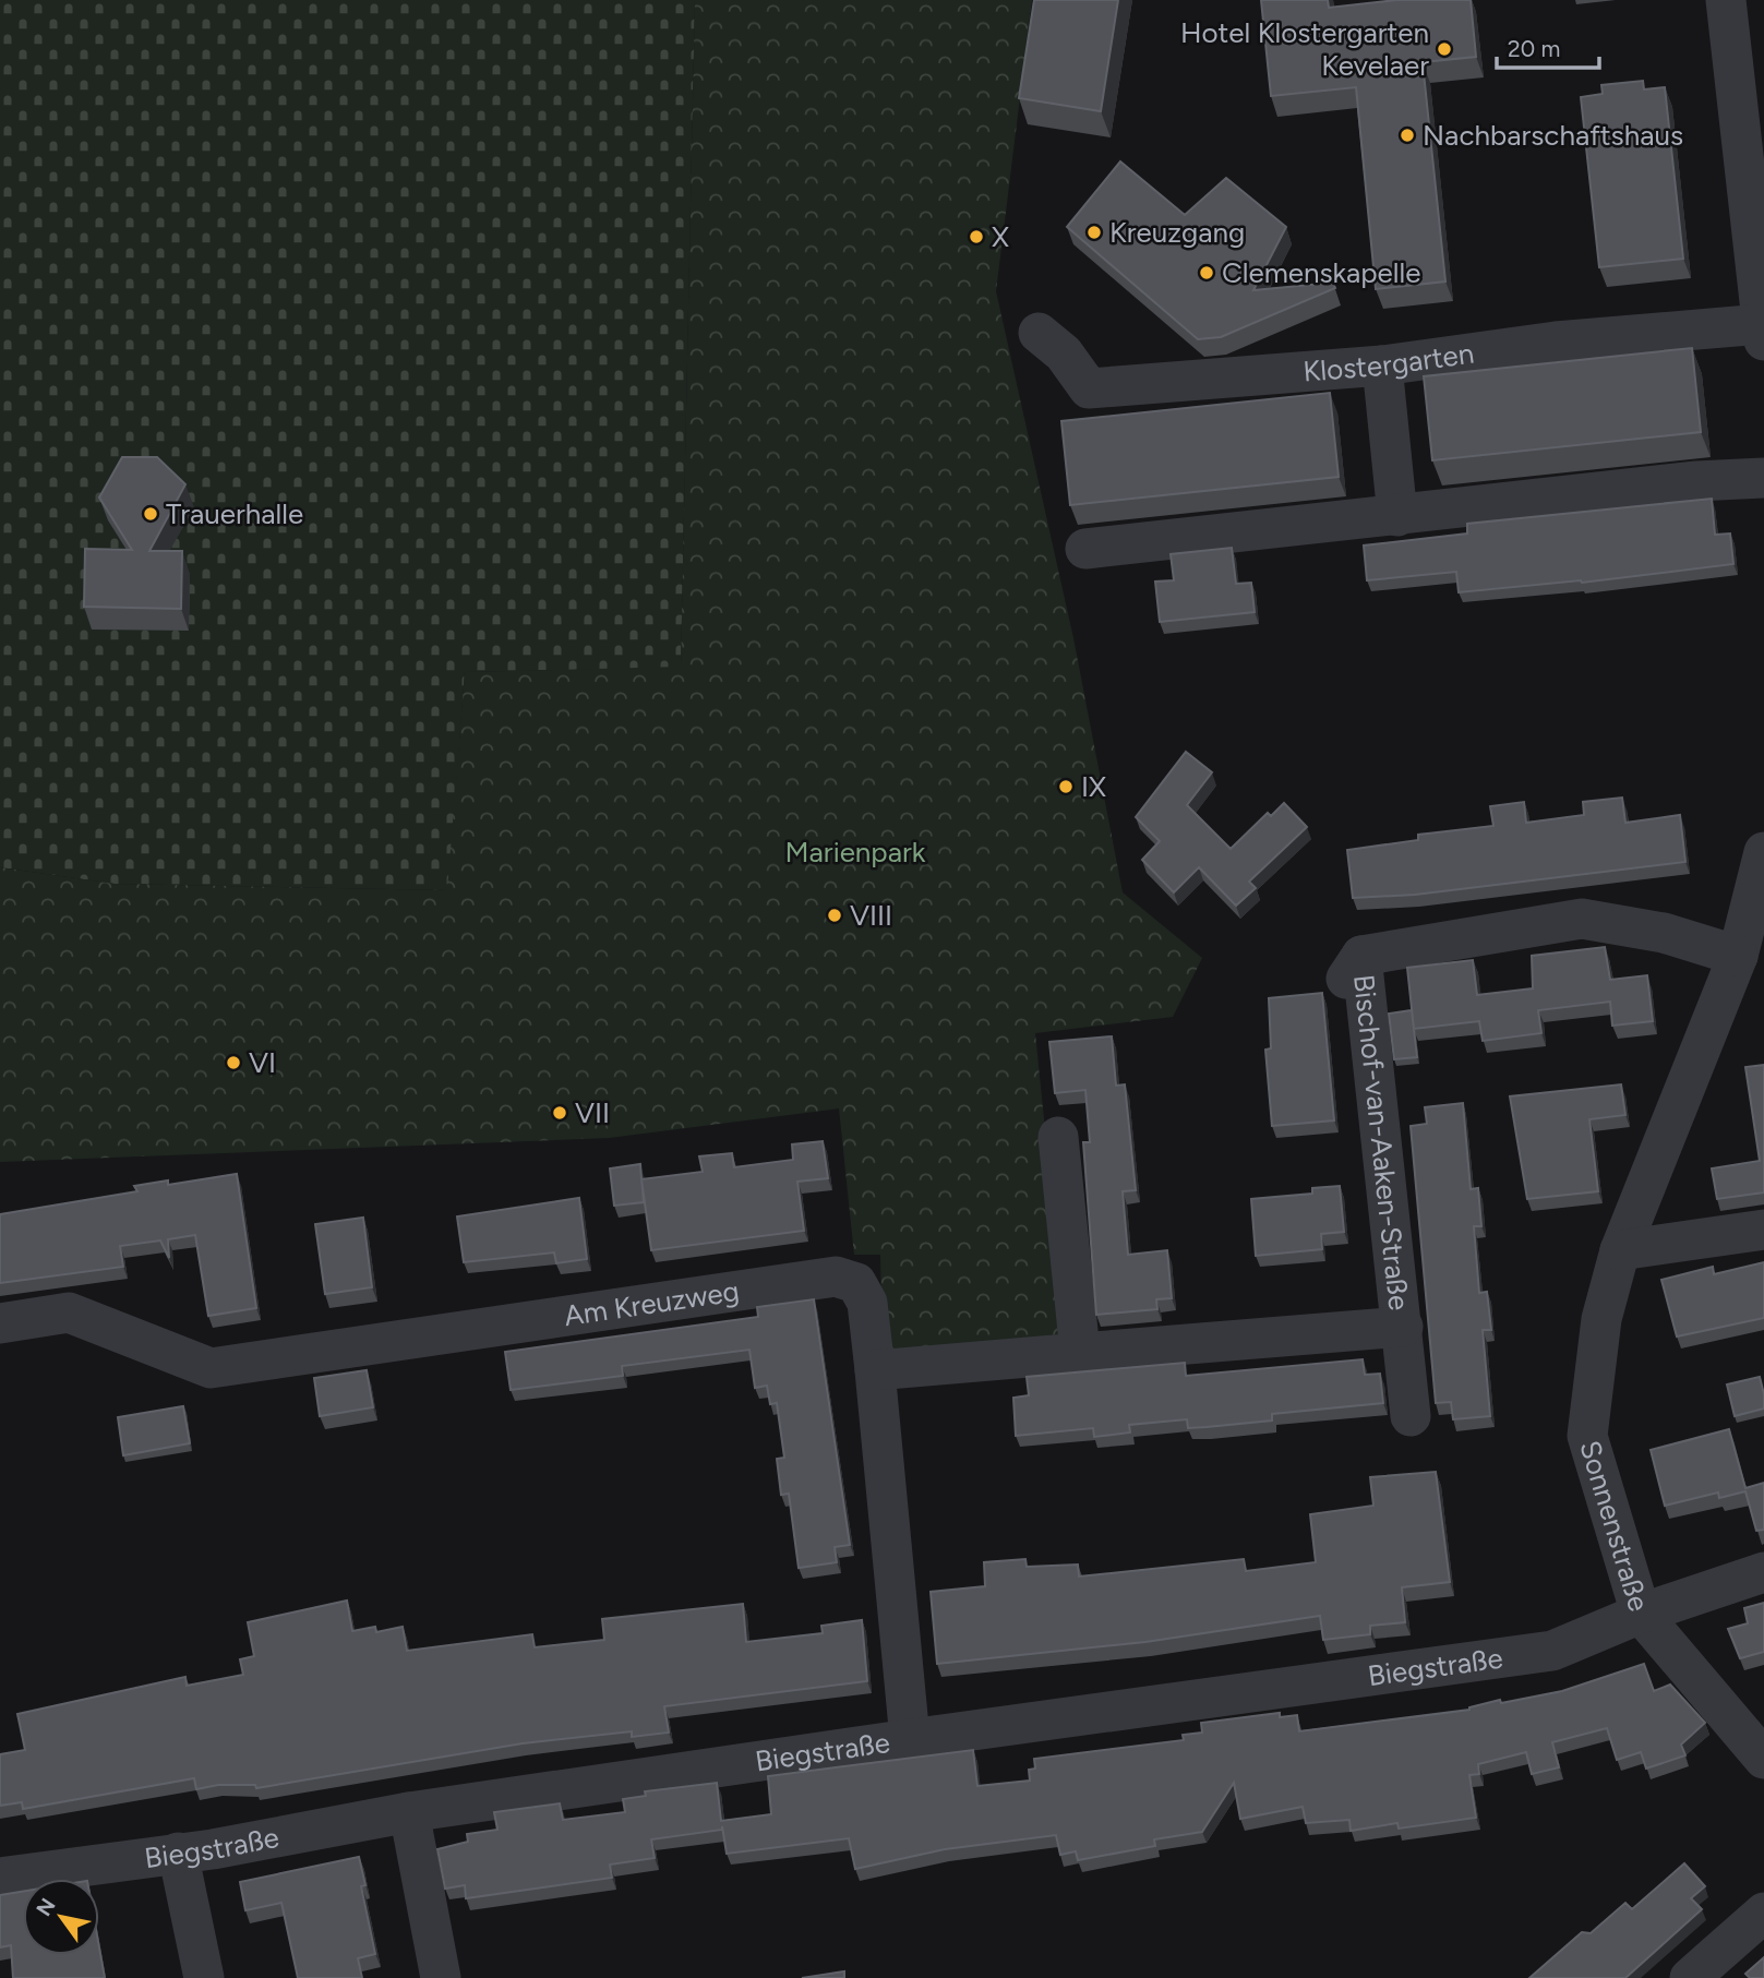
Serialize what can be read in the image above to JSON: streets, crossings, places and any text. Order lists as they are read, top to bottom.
{
  "streets": {
    "street": [
      "Klostergarten",
      "Bischof-van-Aaken-Straße",
      "Am Kreuzweg",
      "Sonnenstraße",
      "Biegstraße"
    ]
  },
  "crossings": [
    ["Bischof-van-Aaken-Straße", "Am Kreuzweg"],
    ["Bischof-van-Aaken-Straße", "Sonnenstraße"],
    ["Am Kreuzweg", "Biegstraße"],
    ["Sonnenstraße", "Biegstraße"]
  ],
  "parks": ["Marienpark"],
  "places": [
    "Hotel Klostergarten Kevelaer",
    "Nachbarschaftshaus",
    "Kreuzgang",
    "X",
    "Clemenskapelle",
    "Trauerhalle",
    "IX",
    "VIII",
    "VI",
    "VII"
  ],
  "scale_bar": "20 m",
  "north": "top left"
}
